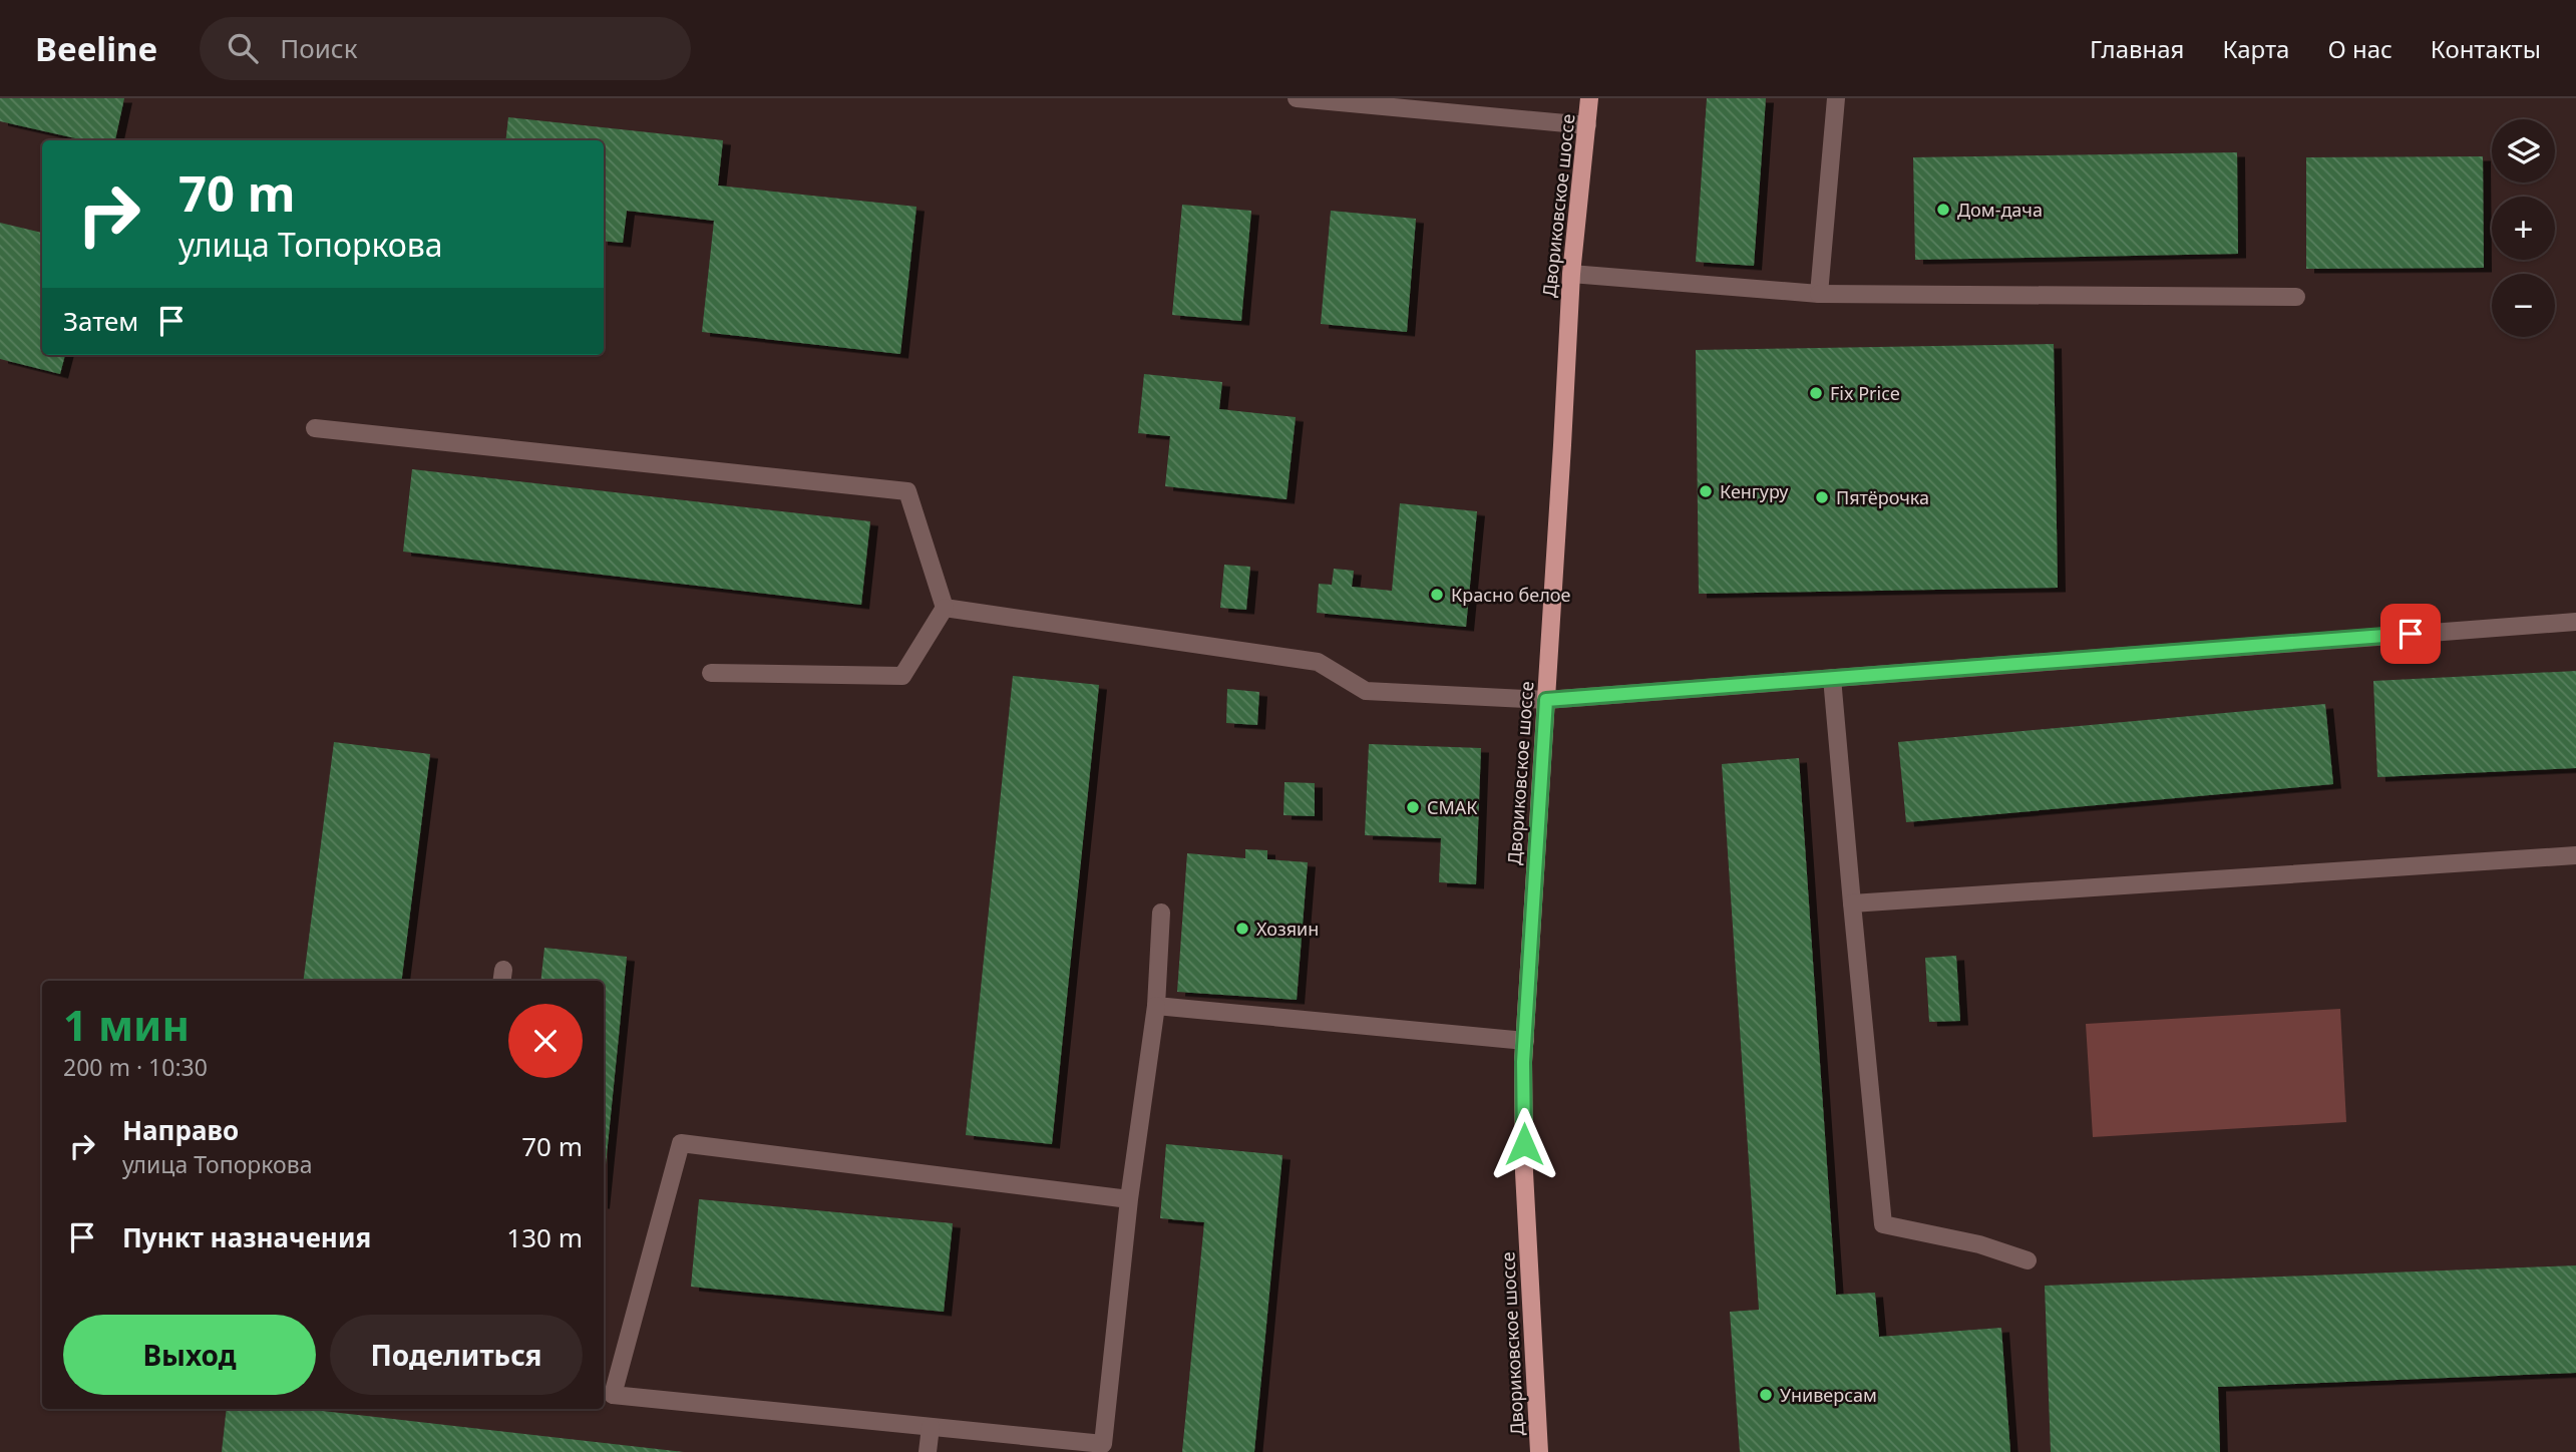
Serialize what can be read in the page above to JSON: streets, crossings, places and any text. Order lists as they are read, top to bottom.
{
  "streets": {
    "main road": ["Двориковское шоссе"]
  },
  "places": [
    "Дом-дача",
    "Fix Price",
    "Кенгуру",
    "Пятёрочка",
    "Красно белое",
    "СМАК",
    "Хозяин",
    "Универсам"
  ],
  "page": {
    "header": "Beeline",
    "search": "Поиск",
    "nav": [
      "Главная",
      "Карта",
      "О нас",
      "Контакты"
    ],
    "map_buttons": ["+", "−"],
    "turn": ["70 m", "улица Топоркова"],
    "then": "Затем",
    "heading": ["1 мин", "200 m · 10:30"],
    "list": [
      {
        "name": "Направо",
        "note": "улица Топоркова",
        "value": "70 m"
      },
      {
        "name": "Пункт назначения",
        "value": "130 m"
      }
    ],
    "buttons": ["Выход", "Поделиться"]
  }
}
